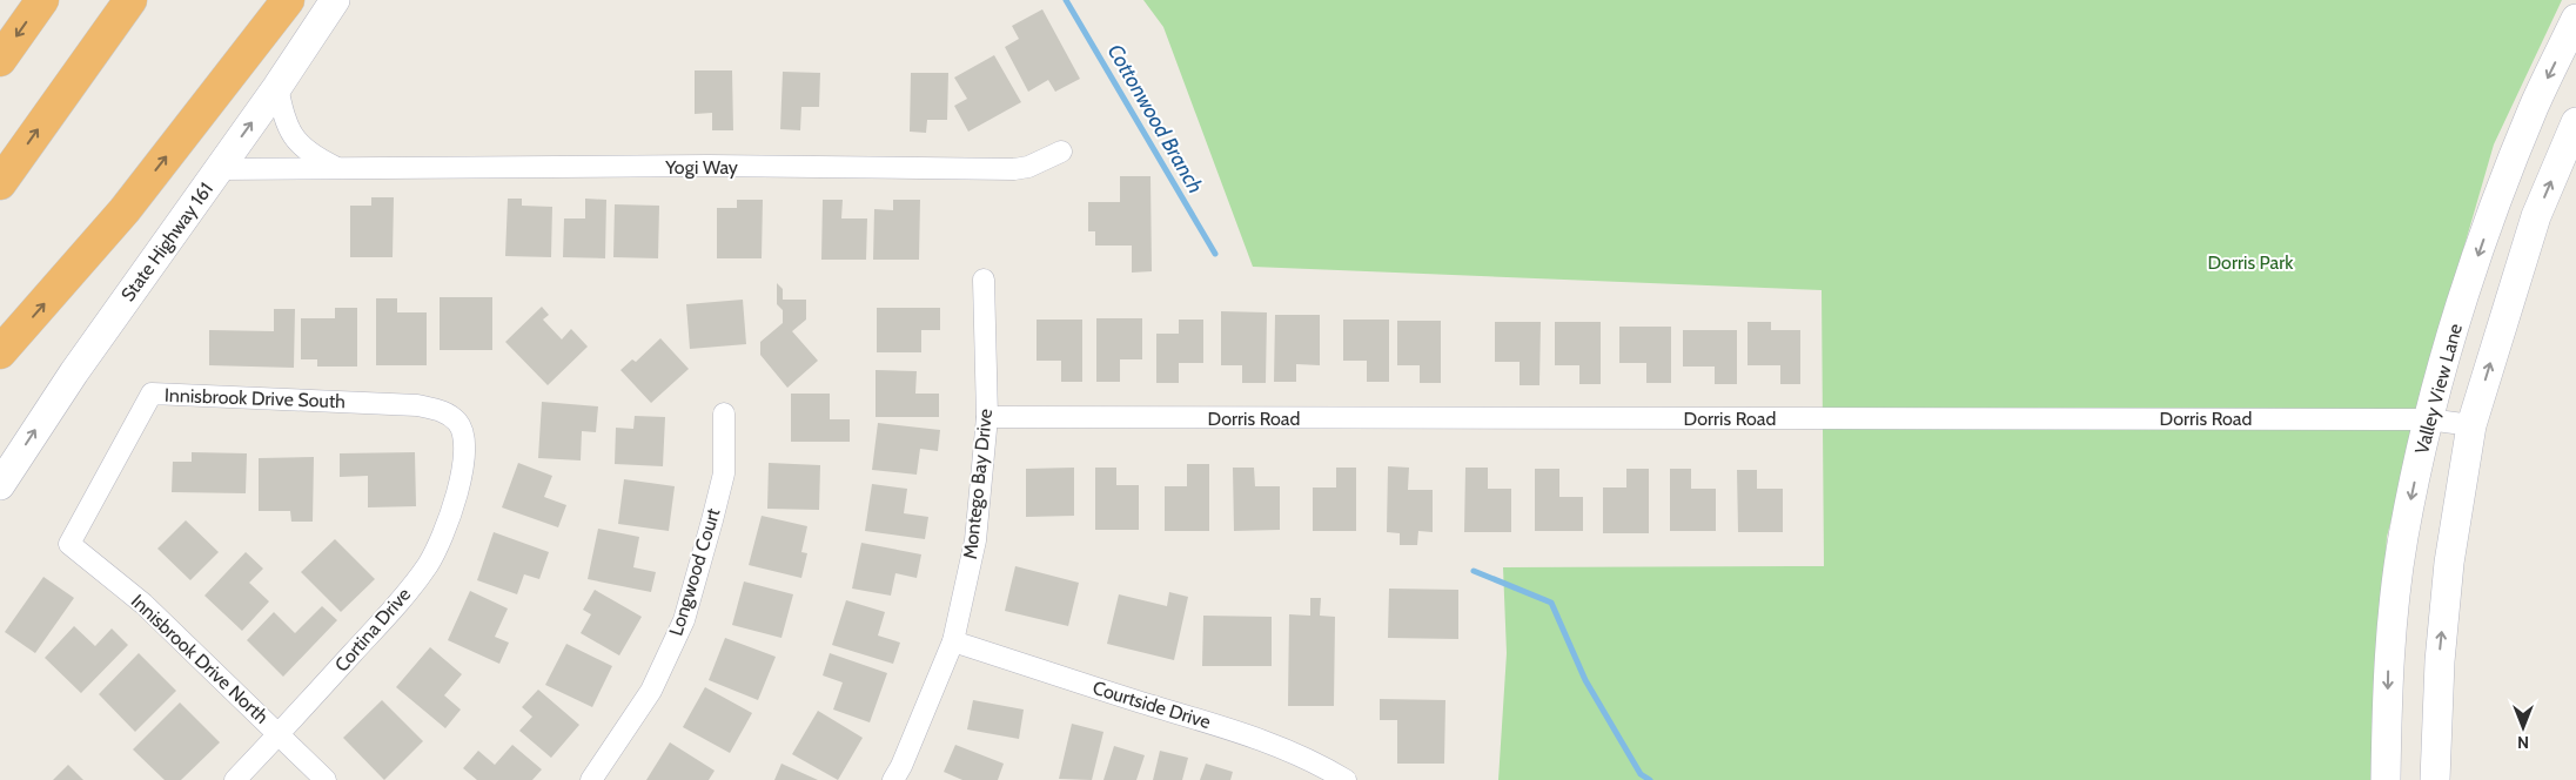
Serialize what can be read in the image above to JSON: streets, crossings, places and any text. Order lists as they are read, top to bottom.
{
  "streets": {
    "main road": ["State Highway 161", "Valley View Lane"],
    "street": [
      "Yogi Way",
      "Innisbrook Drive South",
      "Dorris Road",
      "Montego Bay Drive",
      "Longwood Court",
      "Cortina Drive",
      "Innisbrook Drive North",
      "Courtside Drive"
    ]
  },
  "crossings": [
    ["Yogi Way", "State Highway 161"],
    ["Valley View Lane", "Dorris Road"],
    ["Innisbrook Drive South", "Cortina Drive"],
    ["Innisbrook Drive South", "Innisbrook Drive North"],
    ["Dorris Road", "Montego Bay Drive"],
    ["Montego Bay Drive", "Courtside Drive"],
    ["Cortina Drive", "Innisbrook Drive North"]
  ],
  "one_way": ["State Highway 161"],
  "water": ["Cottonwood Branch"],
  "parks": ["Dorris Park"],
  "north": "bottom"
}
